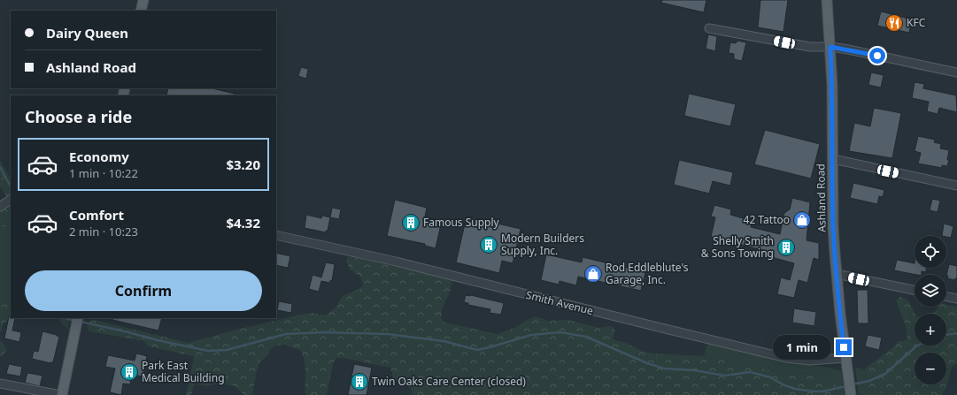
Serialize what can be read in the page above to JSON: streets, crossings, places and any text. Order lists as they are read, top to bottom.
{
  "streets": {
    "main road": ["Ashland Road"],
    "street": ["Smith Avenue"]
  },
  "crossings": [
    ["Ashland Road", "Smith Avenue"]
  ],
  "places": {
    "restaurant": ["KFC"],
    "shop": ["42 Tattoo", "Rod Eddleblute's Garage, Inc."],
    "building": [
      "Famous Supply",
      "Modern Builders Supply, Inc.",
      "Shelly Smith & Sons Towing",
      "Park East Medical Building",
      "Twin Oaks Care Center (closed)"
    ]
  },
  "page": {
    "banner": ["Dairy Queen", "Ashland Road"],
    "heading": "Choose a ride",
    "list": [
      {
        "name": "Economy",
        "note": "1 min · 10:22",
        "value": "$3.20"
      },
      {
        "name": "Comfort",
        "note": "2 min · 10:23",
        "value": "$4.32"
      }
    ],
    "map_buttons": ["+", "−"],
    "buttons": "Confirm",
    "bubble": "1 min"
  }
}
